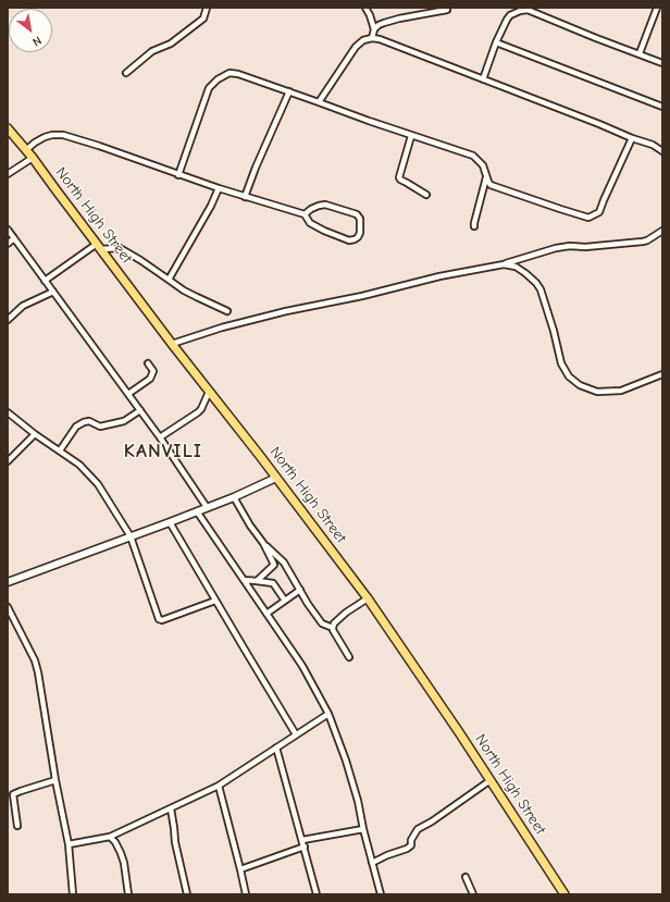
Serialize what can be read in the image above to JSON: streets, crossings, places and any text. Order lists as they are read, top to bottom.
{
  "streets": {
    "highway": ["North High Street"]
  },
  "districts": ["KANVILI"],
  "north": "bottom right"
}
